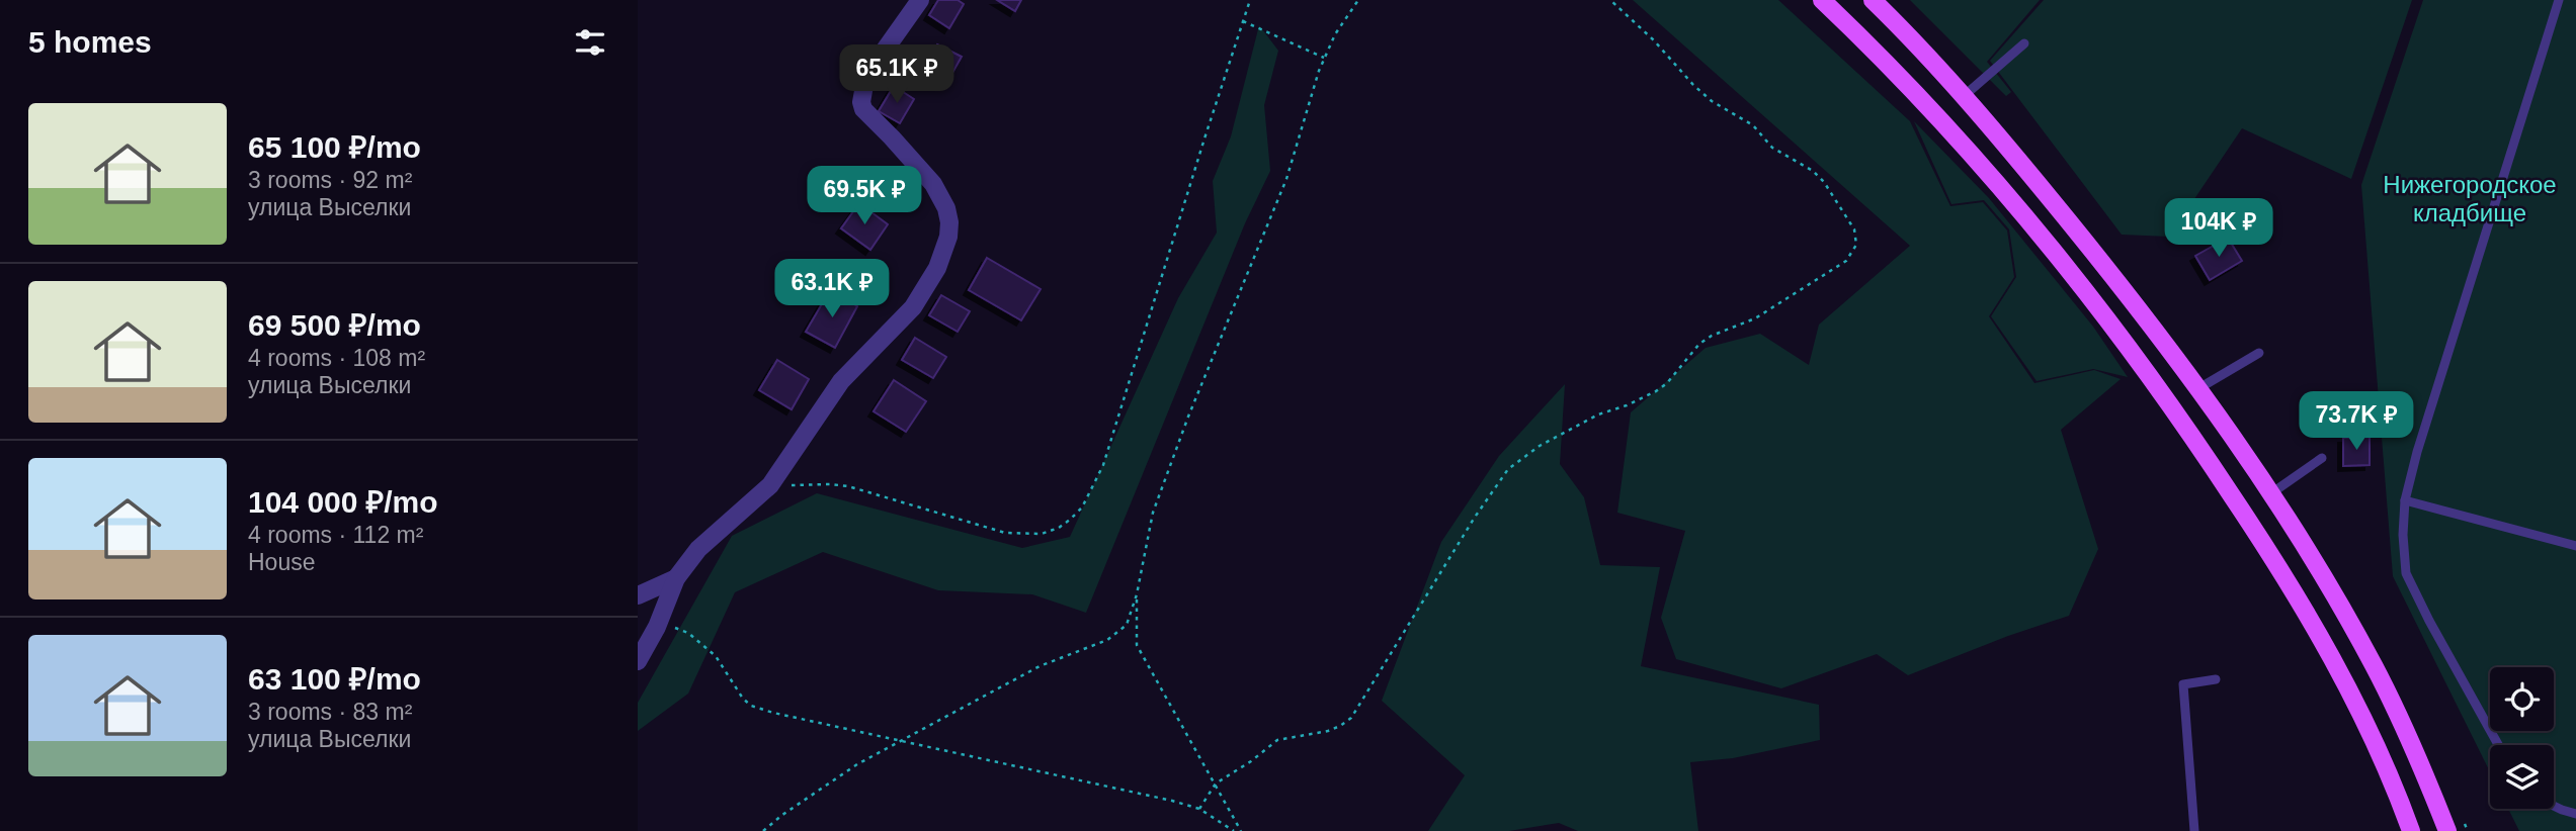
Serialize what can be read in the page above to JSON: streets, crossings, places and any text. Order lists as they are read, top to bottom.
{
  "parks": ["Нижегородское кладбище"],
  "page": {
    "heading": "5 homes",
    "price": [
      "65.1K ₽",
      "69.5K ₽",
      "104K ₽",
      "63.1K ₽",
      "73.7K ₽"
    ],
    "list": [
      {
        "name": "65 100 ₽/mo",
        "note": "3 rooms · 92 m² · улица Выселки"
      },
      {
        "name": "69 500 ₽/mo",
        "note": "4 rooms · 108 m² · улица Выселки"
      },
      {
        "name": "104 000 ₽/mo",
        "note": "4 rooms · 112 m² · House"
      },
      {
        "name": "63 100 ₽/mo",
        "note": "3 rooms · 83 m² · улица Выселки"
      }
    ]
  }
}
